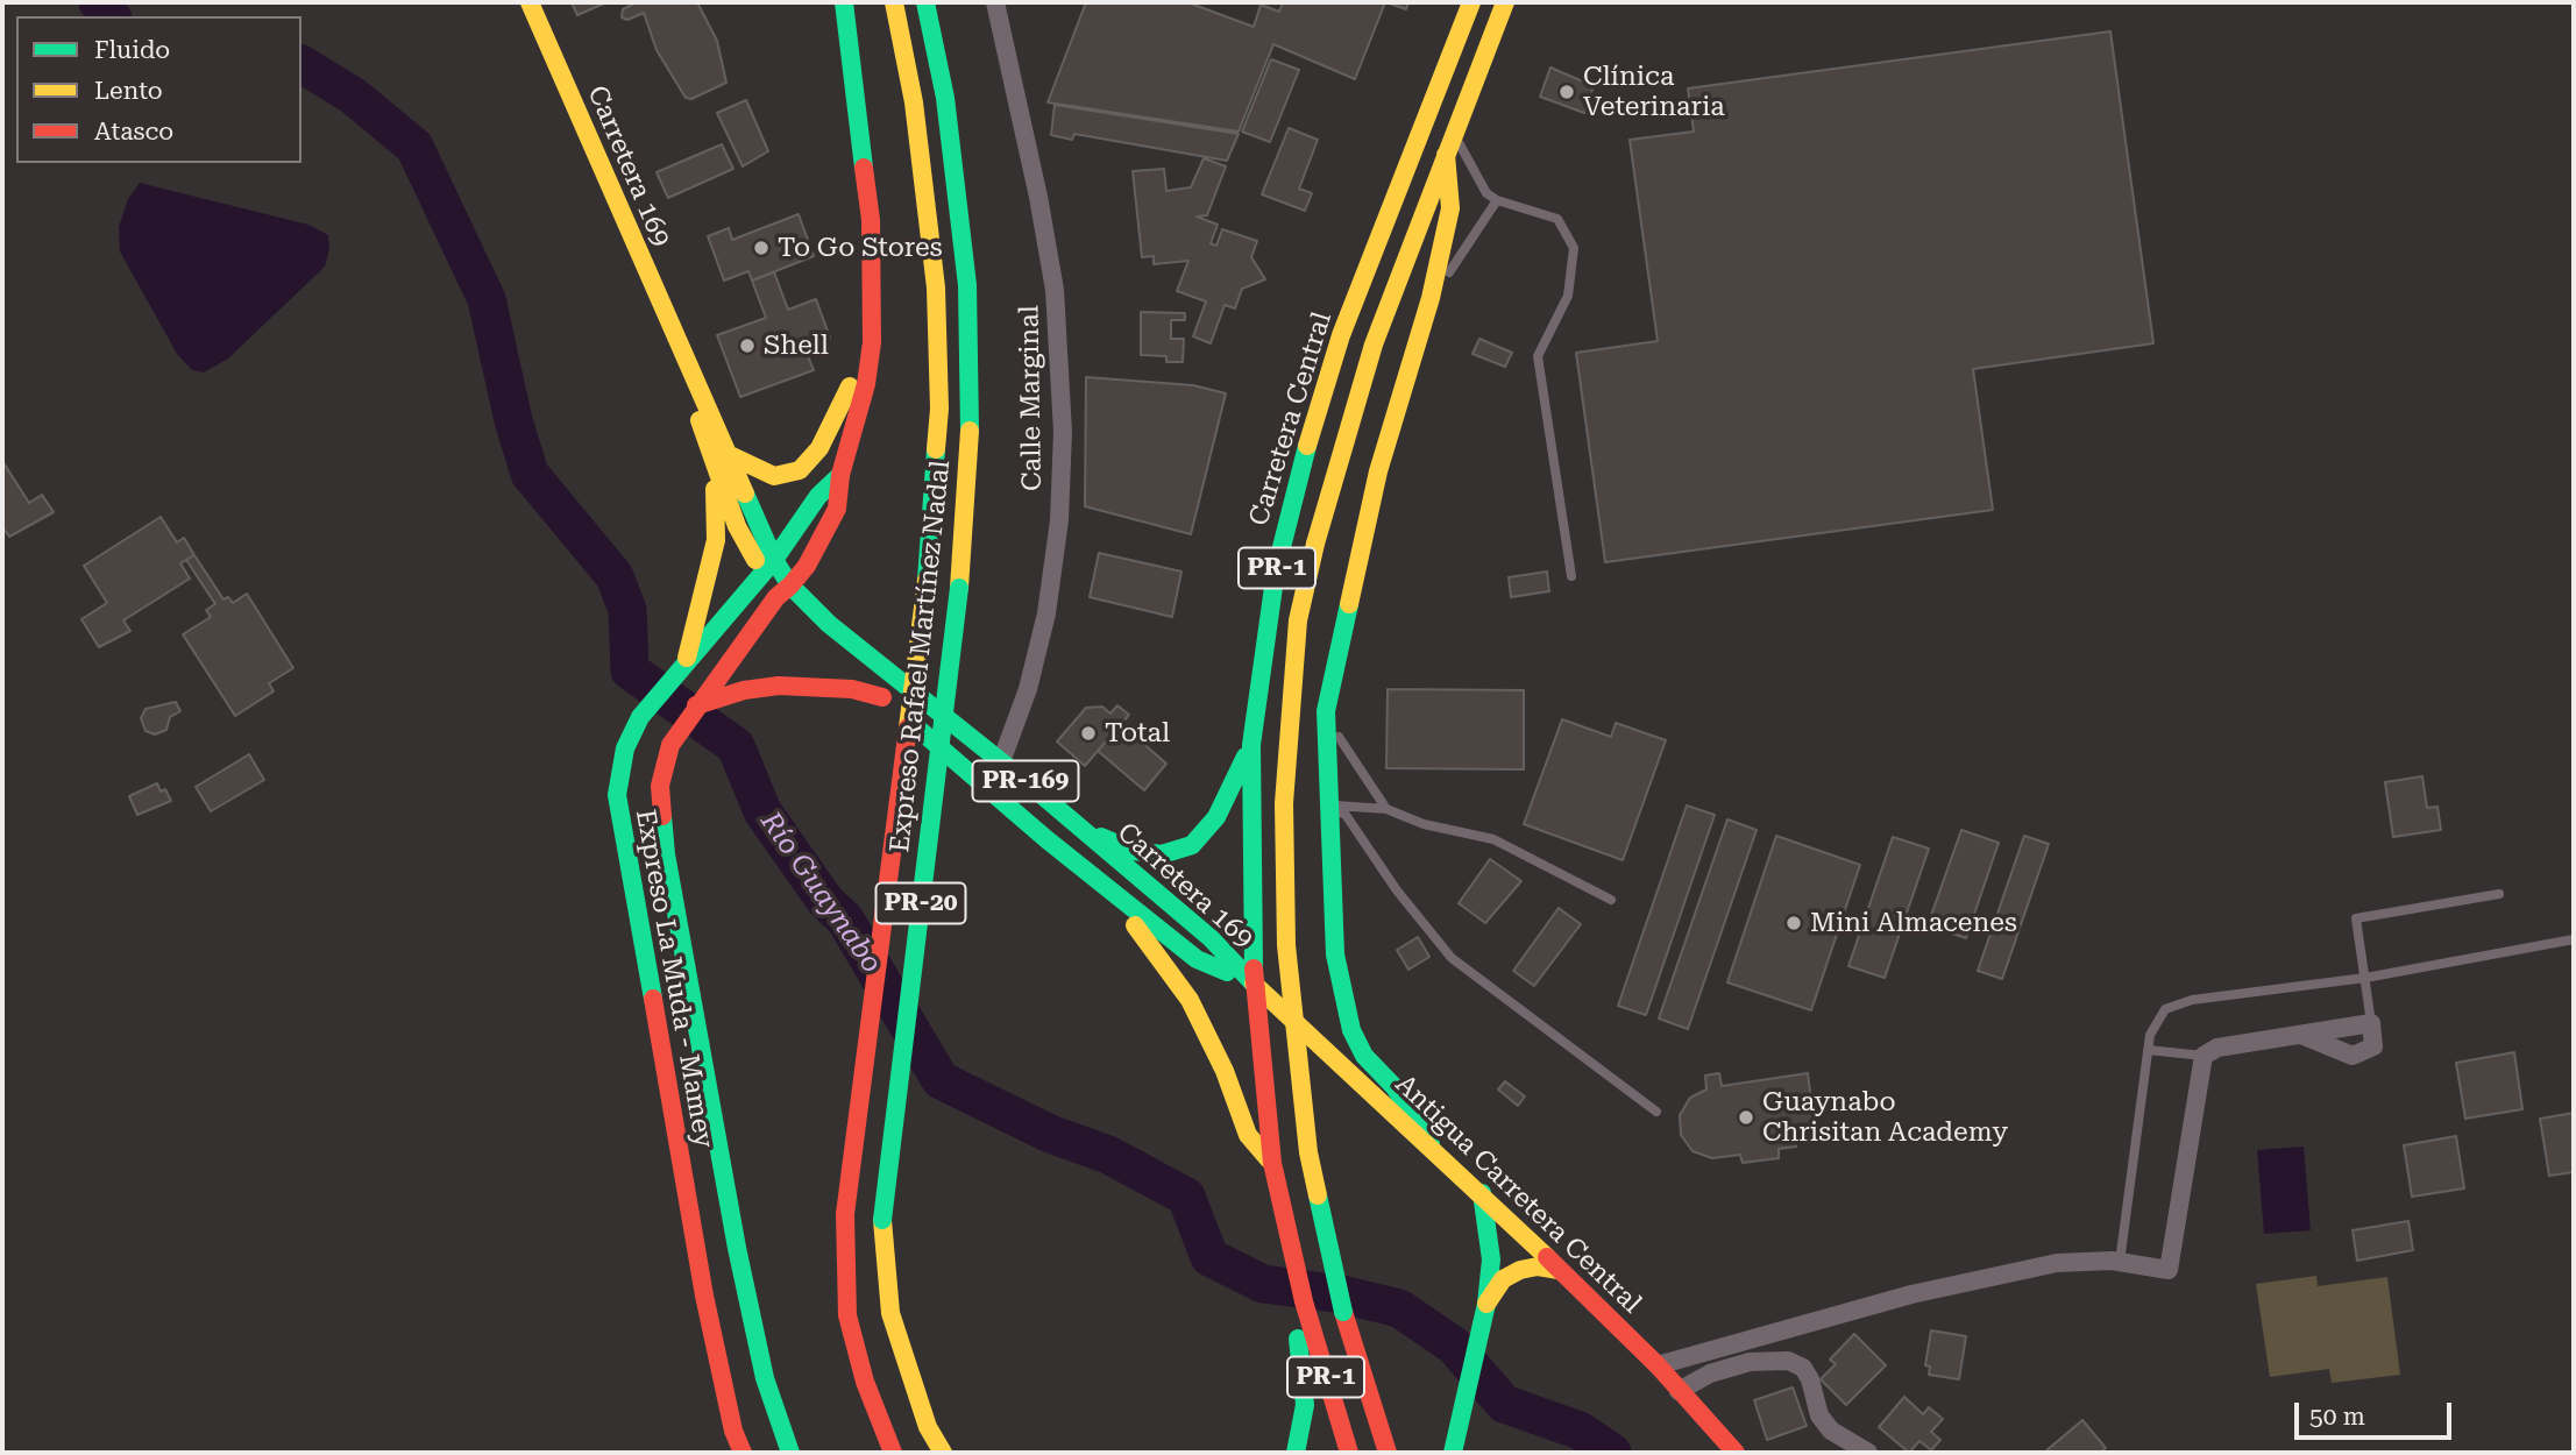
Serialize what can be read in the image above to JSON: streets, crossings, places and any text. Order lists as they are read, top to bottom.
{
  "streets": {
    "main road": [
      "Carretera 169",
      "Carretera Central",
      "PR-1",
      "Expreso Rafael Martínez Nadal",
      "PR-169",
      "PR-20",
      "Expreso La Muda - Mamey",
      "Antigua Carretera Central"
    ],
    "street": ["Calle Marginal"]
  },
  "crossings": [
    ["Carretera 169", "Calle Marginal"],
    ["Carretera 169", "Carretera Central"],
    ["Carretera 169", "Expreso La Muda - Mamey"],
    ["Carretera 169", "Antigua Carretera Central"],
    ["Carretera Central", "PR-1"],
    ["Carretera Central", "Antigua Carretera Central"]
  ],
  "water": ["Río Guaynabo"],
  "places": [
    "Clínica Veterinaria",
    "To Go Stores",
    "Shell",
    "Total",
    "Mini Almacenes",
    "Guaynabo Chrisitan Academy"
  ],
  "legend": ["Fluido", "Lento", "Atasco"],
  "scale_bar": "50 m"
}
